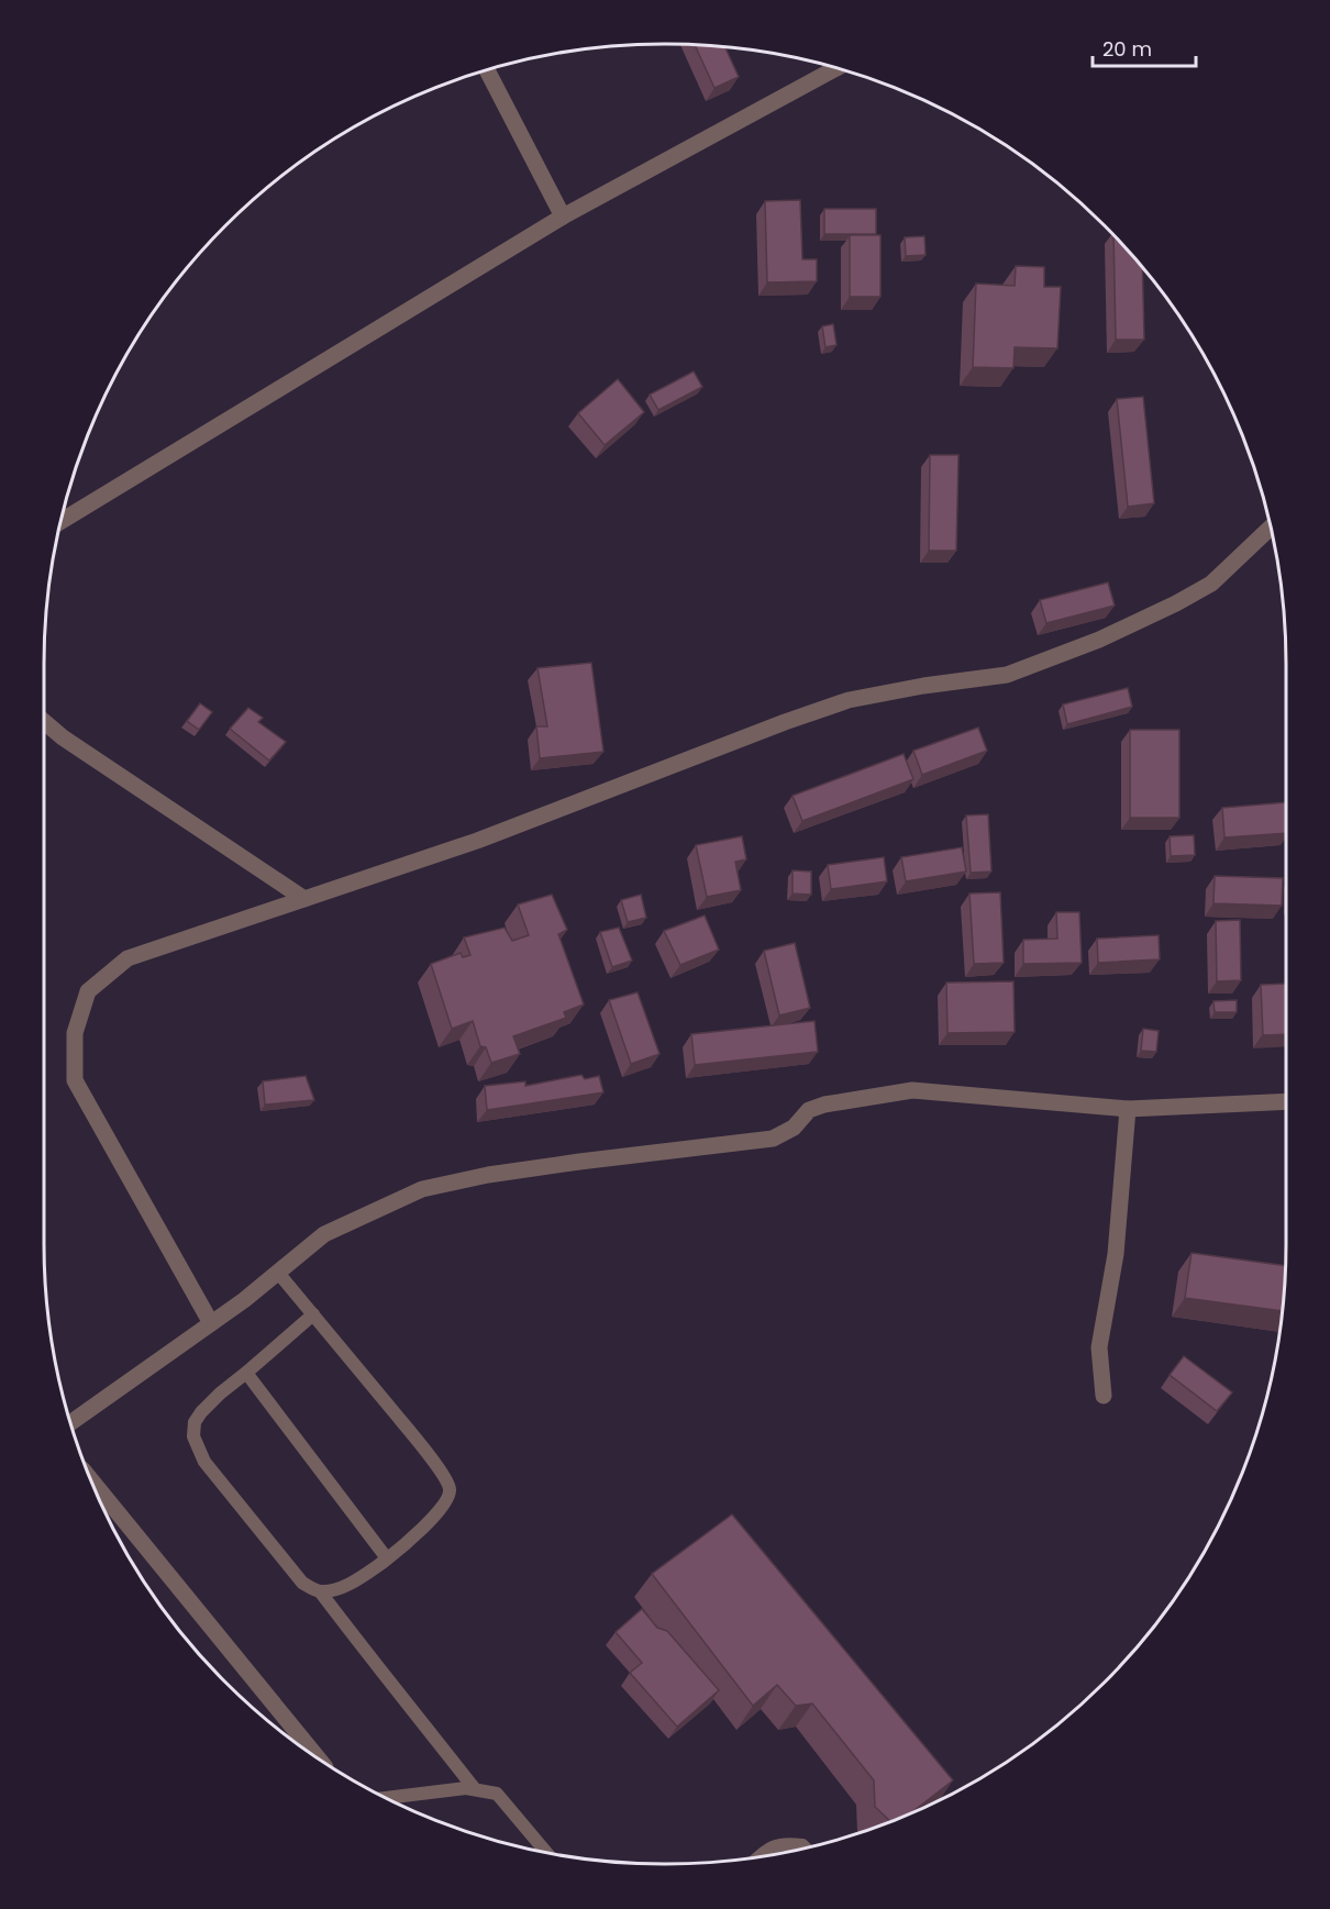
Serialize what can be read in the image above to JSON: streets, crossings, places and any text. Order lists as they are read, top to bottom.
{
  "scale_bar": "20 m"
}
